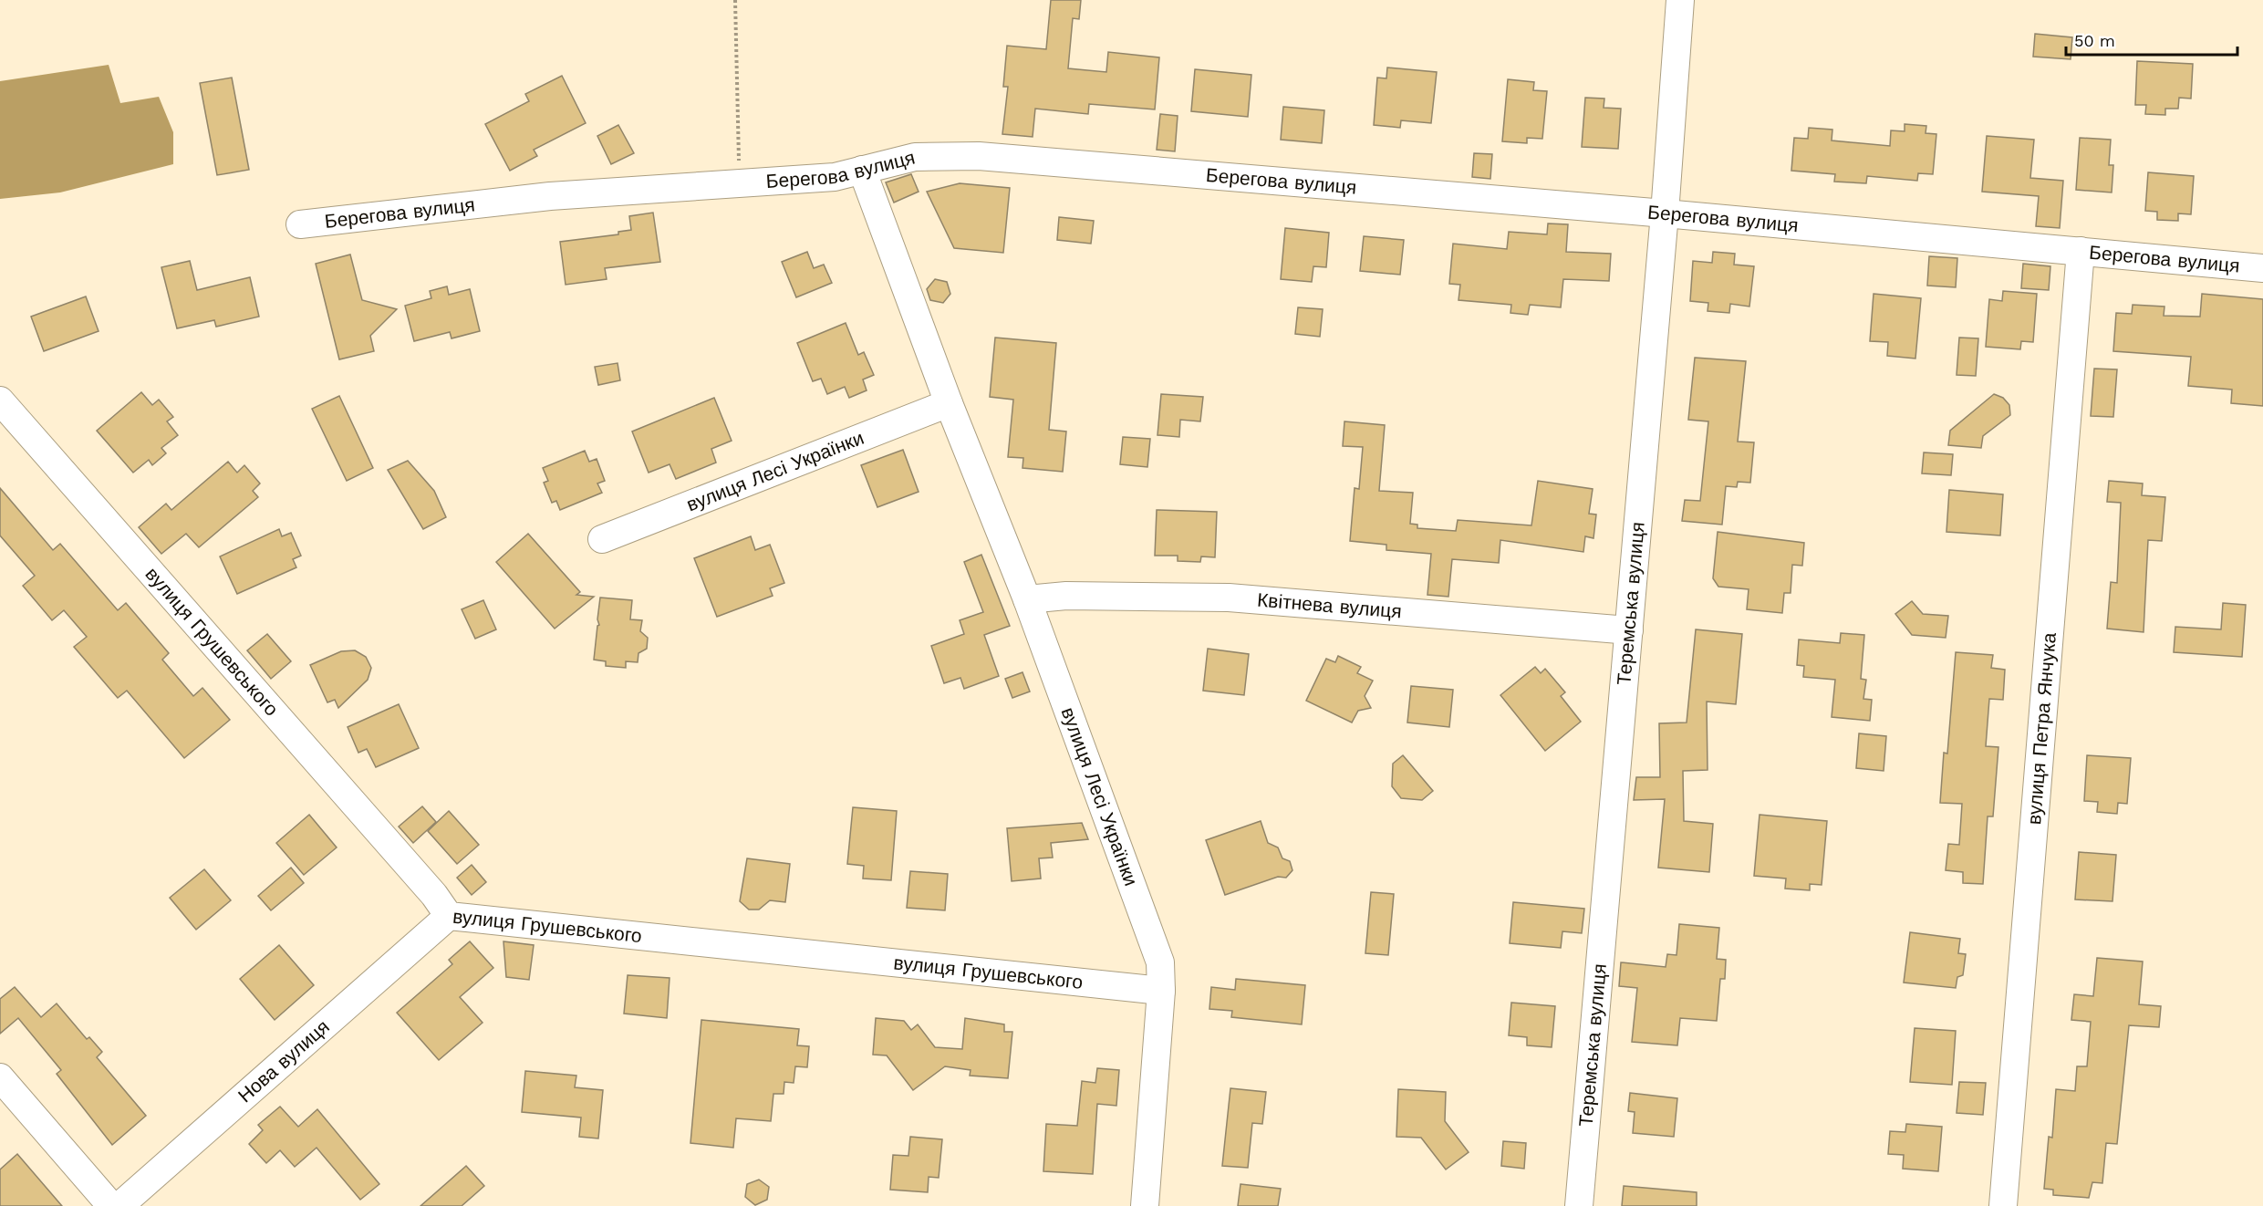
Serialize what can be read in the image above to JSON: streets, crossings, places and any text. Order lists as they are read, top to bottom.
{
  "streets": {
    "street": [
      "Берегова вулиця",
      "вулиця Лесі Українки",
      "Теремська вулиця",
      "Квітнева вулиця",
      "вулиця Грушевського",
      "вулиця Петра Янчука",
      "Нова вулиця"
    ]
  },
  "crossings": [
    ["Берегова вулиця", "вулиця Лесі Українки"],
    ["Берегова вулиця", "Теремська вулиця"],
    ["Берегова вулиця", "вулиця Петра Янчука"],
    ["вулиця Лесі Українки", "Квітнева вулиця"],
    ["вулиця Лесі Українки", "вулиця Грушевського"],
    ["Теремська вулиця", "Квітнева вулиця"],
    ["вулиця Грушевського", "Нова вулиця"]
  ],
  "scale_bar": "50 m"
}
